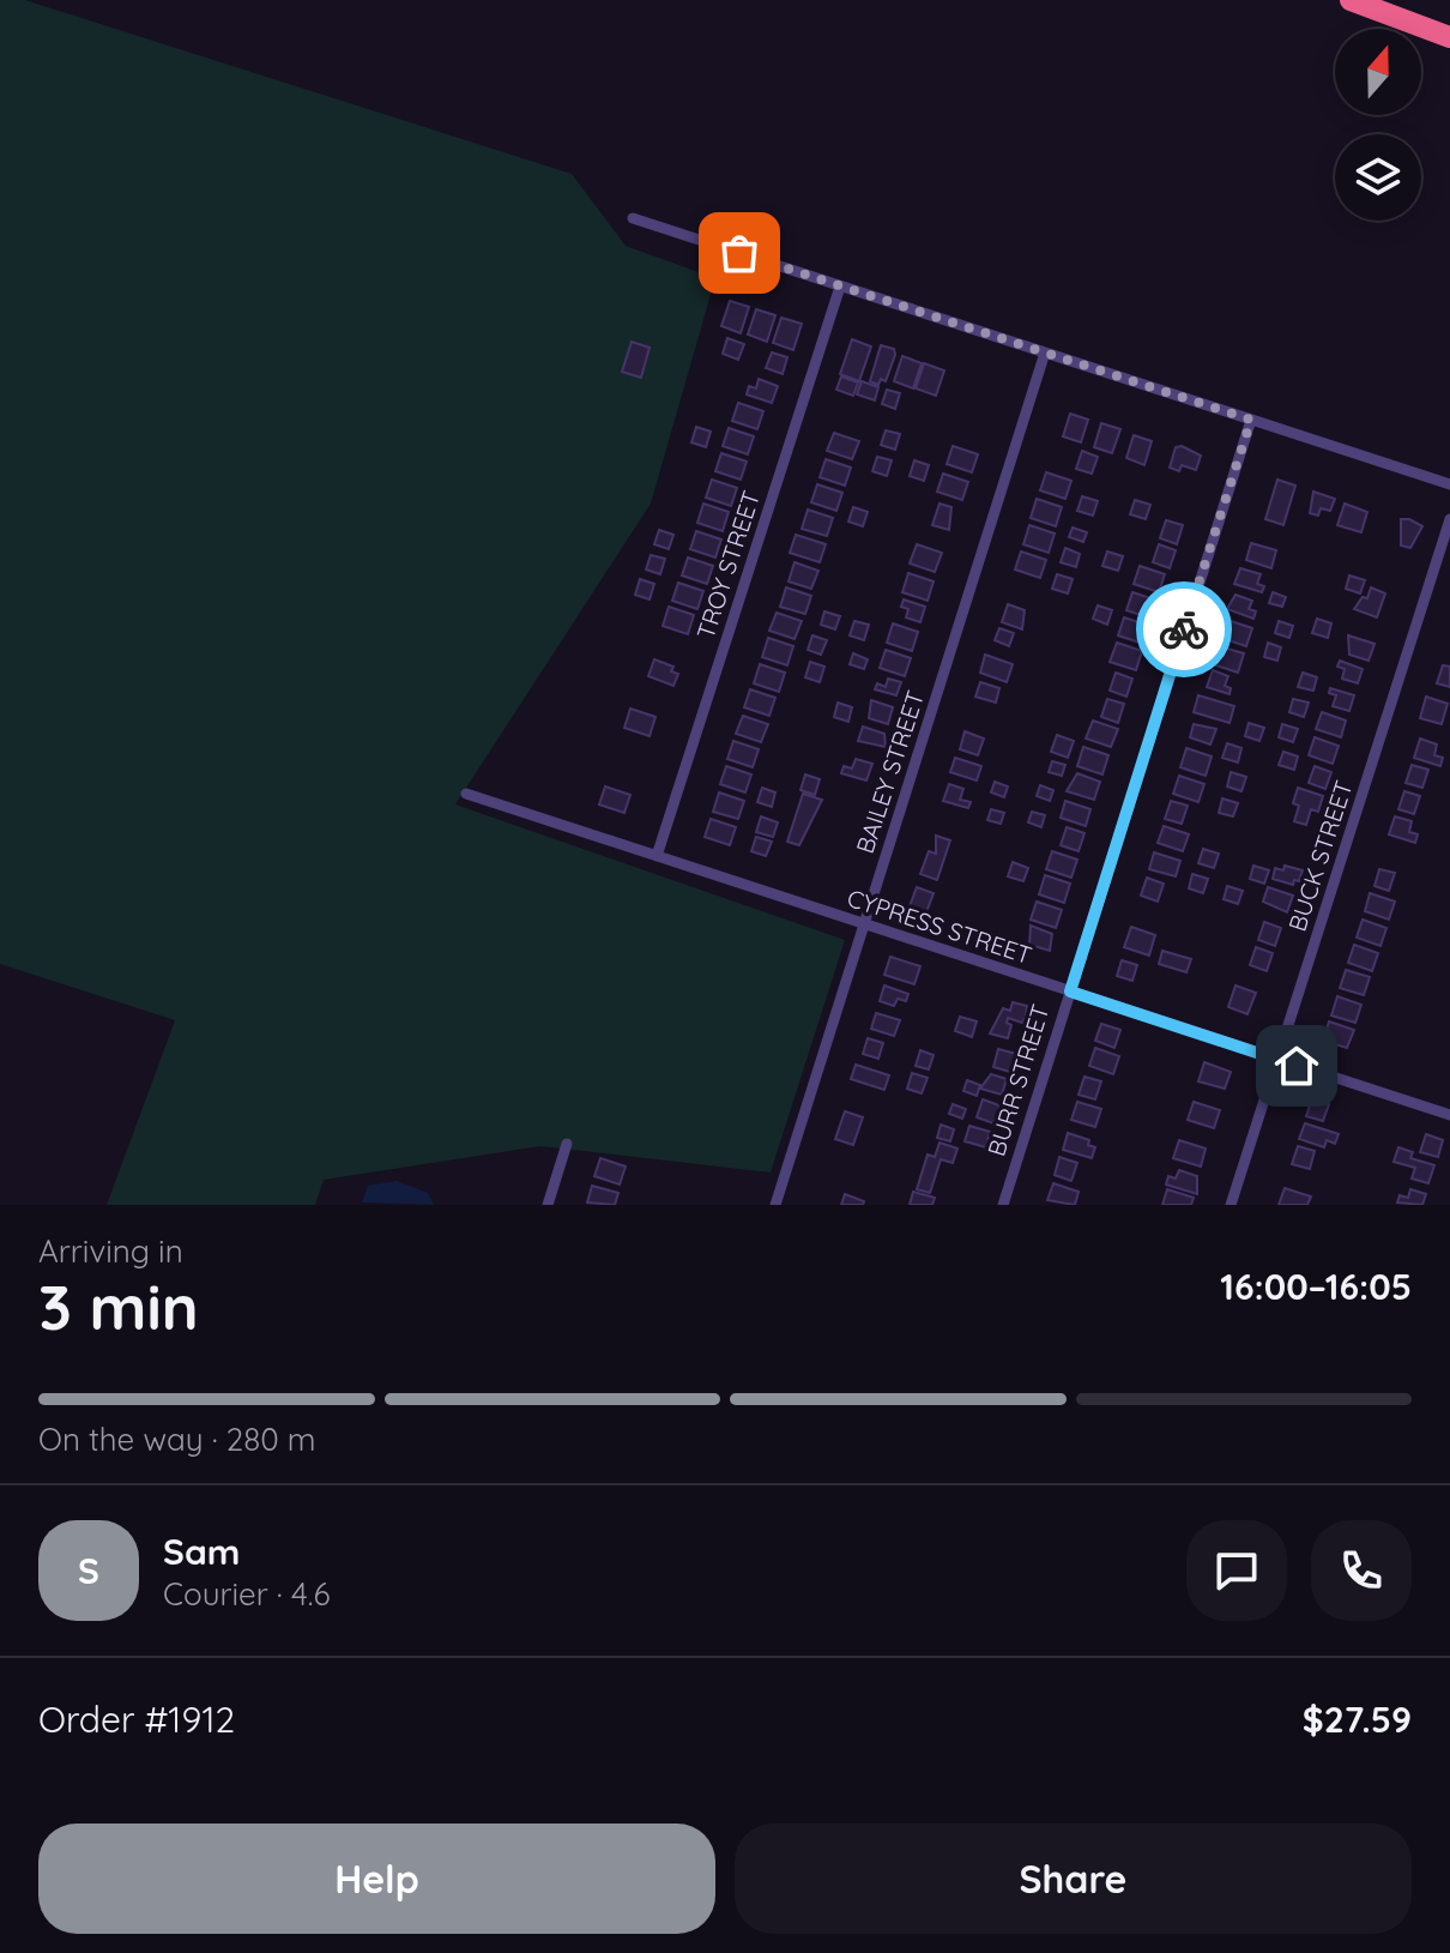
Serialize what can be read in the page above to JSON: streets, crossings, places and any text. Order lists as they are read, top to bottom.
{
  "streets": {
    "street": [
      "TROY STREET",
      "BAILEY STREET",
      "BUCK STREET",
      "CYPRESS STREET",
      "BURR STREET"
    ]
  },
  "crossings": [
    ["TROY STREET", "CYPRESS STREET"],
    ["BAILEY STREET", "CYPRESS STREET"],
    ["BUCK STREET", "CYPRESS STREET"],
    ["CYPRESS STREET", "BURR STREET"]
  ],
  "north": "top",
  "page": {
    "heading": ["3 min", "Arriving in", "16:00–16:05"],
    "panel": [
      "Sam",
      "Courier · 4.6",
      "Order #1912",
      "$27.59"
    ],
    "bar": "On the way · 280 m",
    "round": "S",
    "buttons": ["Help", "Share"]
  }
}
